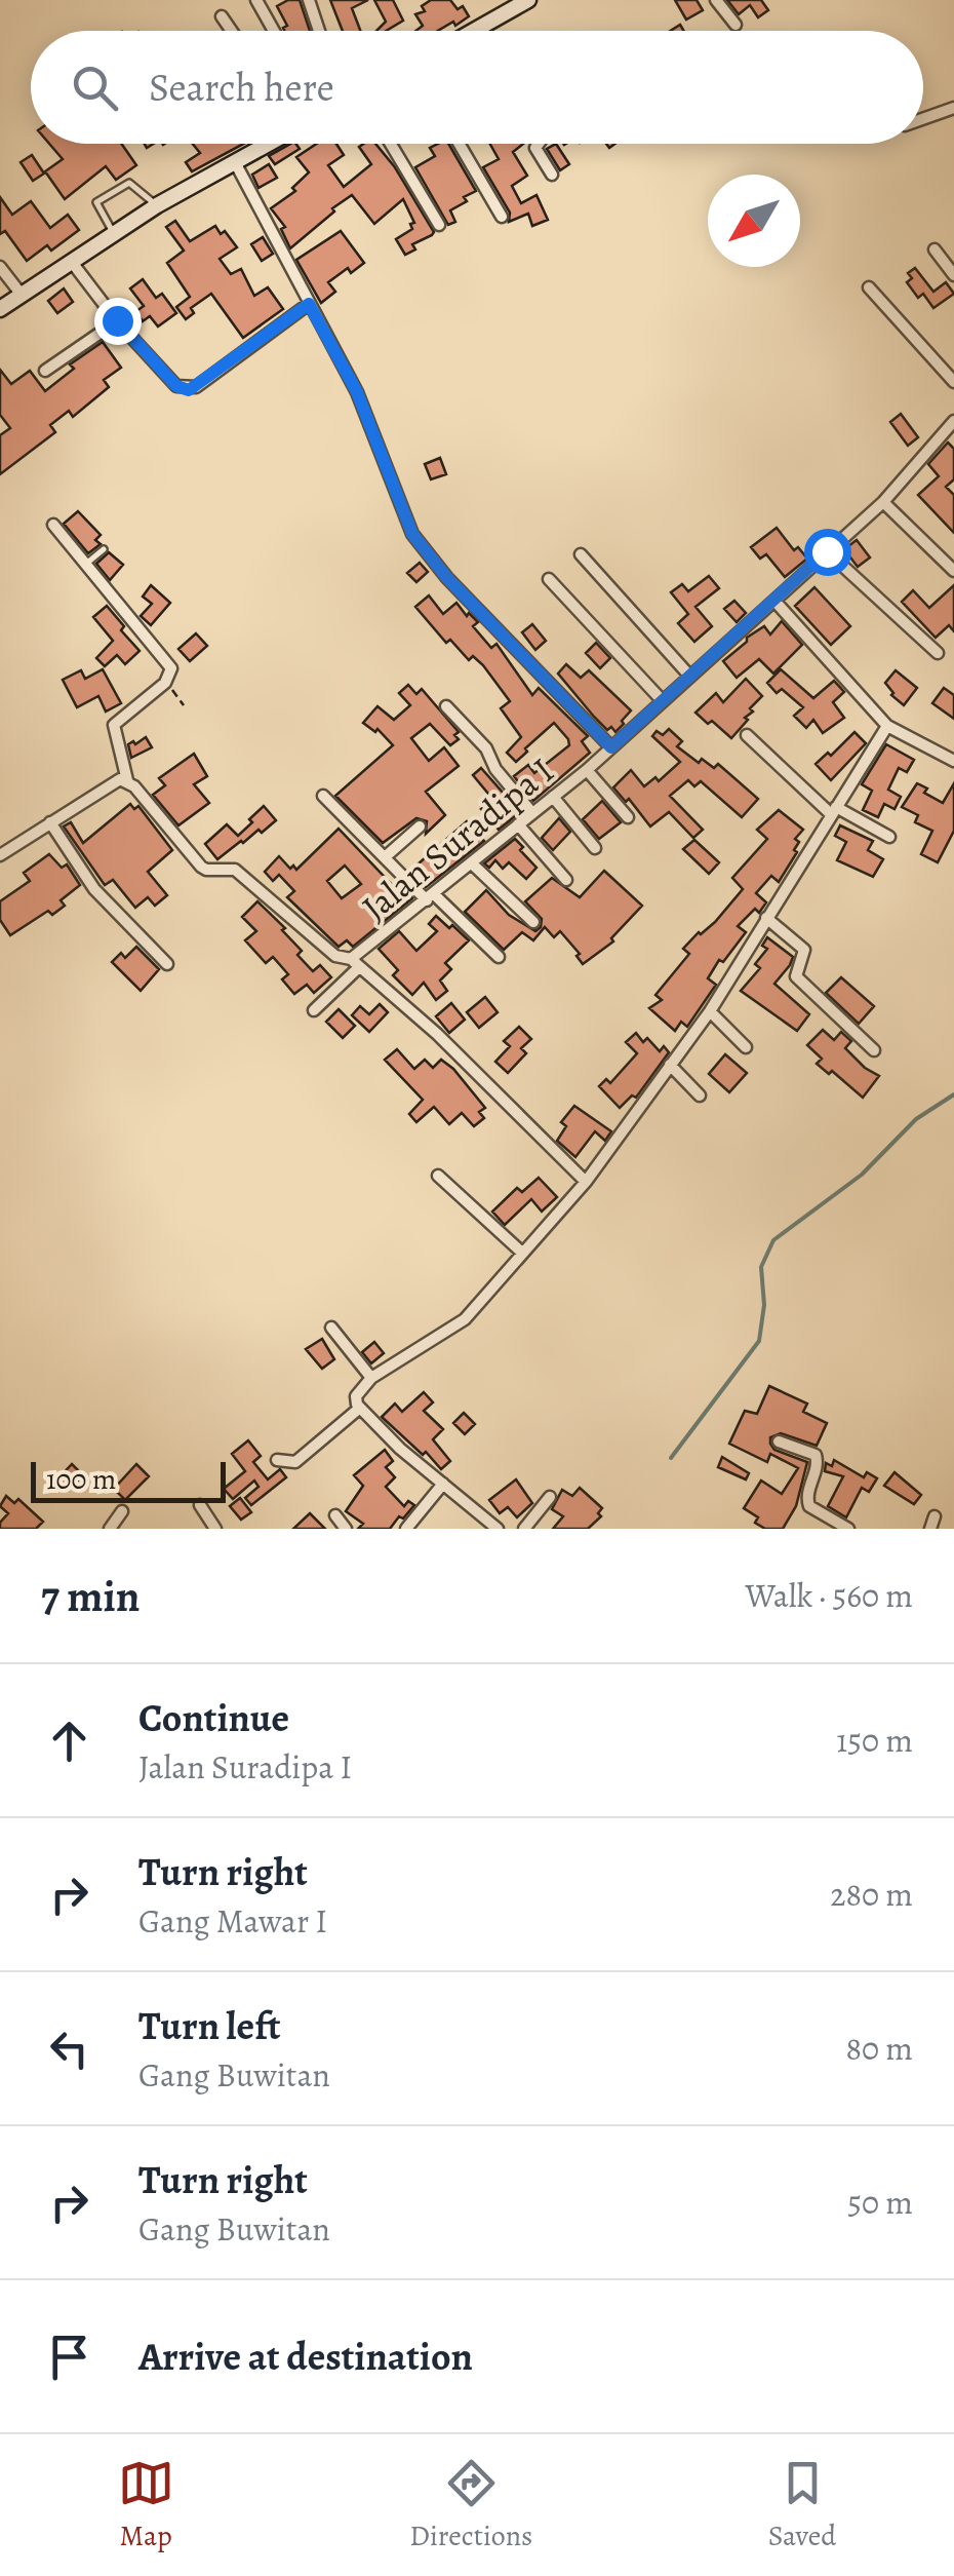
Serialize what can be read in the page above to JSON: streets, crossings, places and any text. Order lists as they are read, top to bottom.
{
  "streets": {
    "street": ["Jalan Suradipa I"]
  },
  "scale_bar": "100 m",
  "north": "bottom left",
  "page": {
    "search": "Search here",
    "scale": "100 m",
    "heading": ["7 min", "Walk · 560 m"],
    "list": [
      ["Continue", "Jalan Suradipa I", "150 m"],
      ["Turn right", "Gang Mawar I", "280 m"],
      ["Turn left", "Gang Buwitan", "80 m"],
      ["Turn right", "Gang Buwitan", "50 m"],
      "Arrive at destination"
    ],
    "nav": ["Map", "Directions", "Saved"]
  }
}
